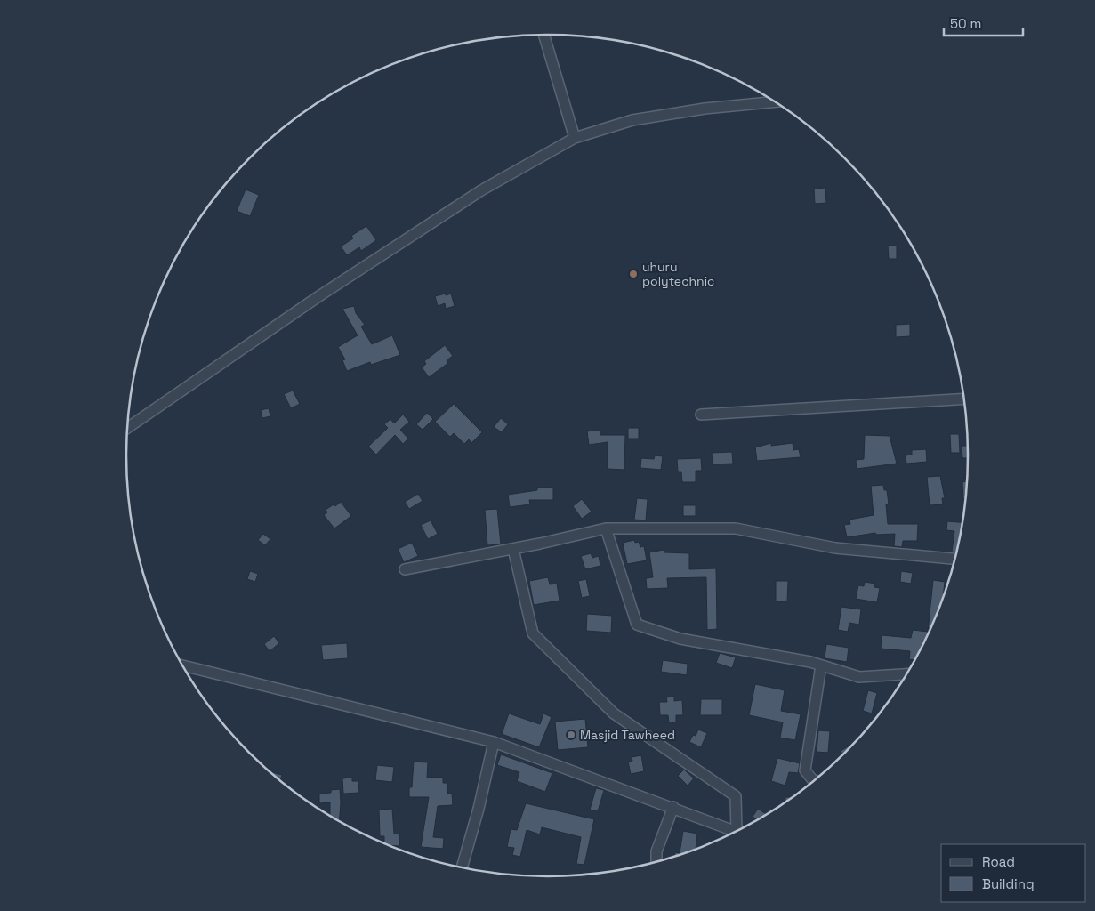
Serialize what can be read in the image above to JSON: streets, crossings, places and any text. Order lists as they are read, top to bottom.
{
  "places": ["uhuru polytechnic", "Masjid Tawheed"],
  "legend": ["Road", "Building"],
  "scale_bar": "50 m"
}
